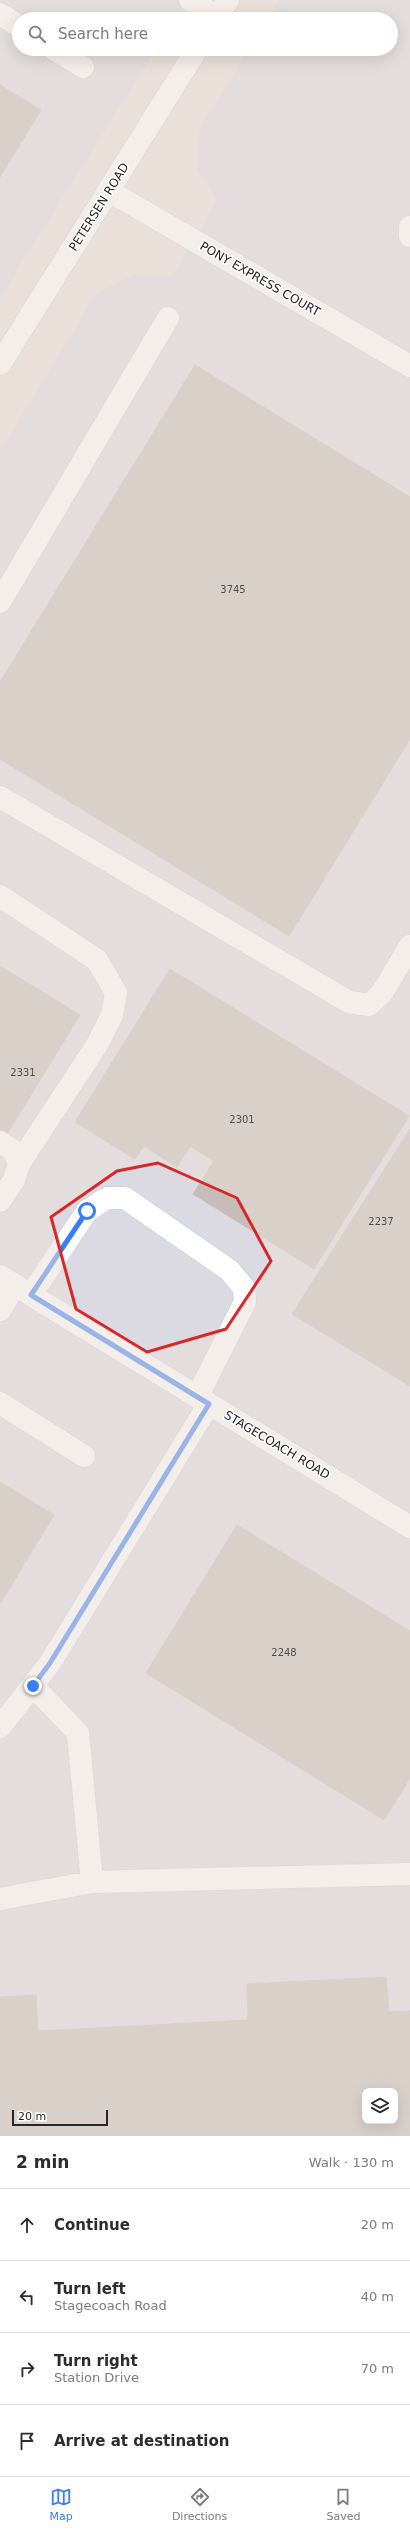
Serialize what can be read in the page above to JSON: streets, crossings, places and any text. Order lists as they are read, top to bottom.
{
  "streets": {
    "street": ["PETERSEN ROAD", "PONY EXPRESS COURT", "STAGECOACH ROAD"]
  },
  "crossings": [
    ["PETERSEN ROAD", "PONY EXPRESS COURT"]
  ],
  "house_numbers": [
    "3745",
    "2331",
    "2301",
    "2237",
    "2248"
  ],
  "scale_bar": "20 m",
  "page": {
    "search": "Search here",
    "scale": "20 m",
    "heading": ["2 min", "Walk · 130 m"],
    "list": [
      ["Continue", "20 m"],
      ["Turn left", "Stagecoach Road", "40 m"],
      ["Turn right", "Station Drive", "70 m"],
      "Arrive at destination"
    ],
    "nav": ["Map", "Directions", "Saved"]
  }
}
